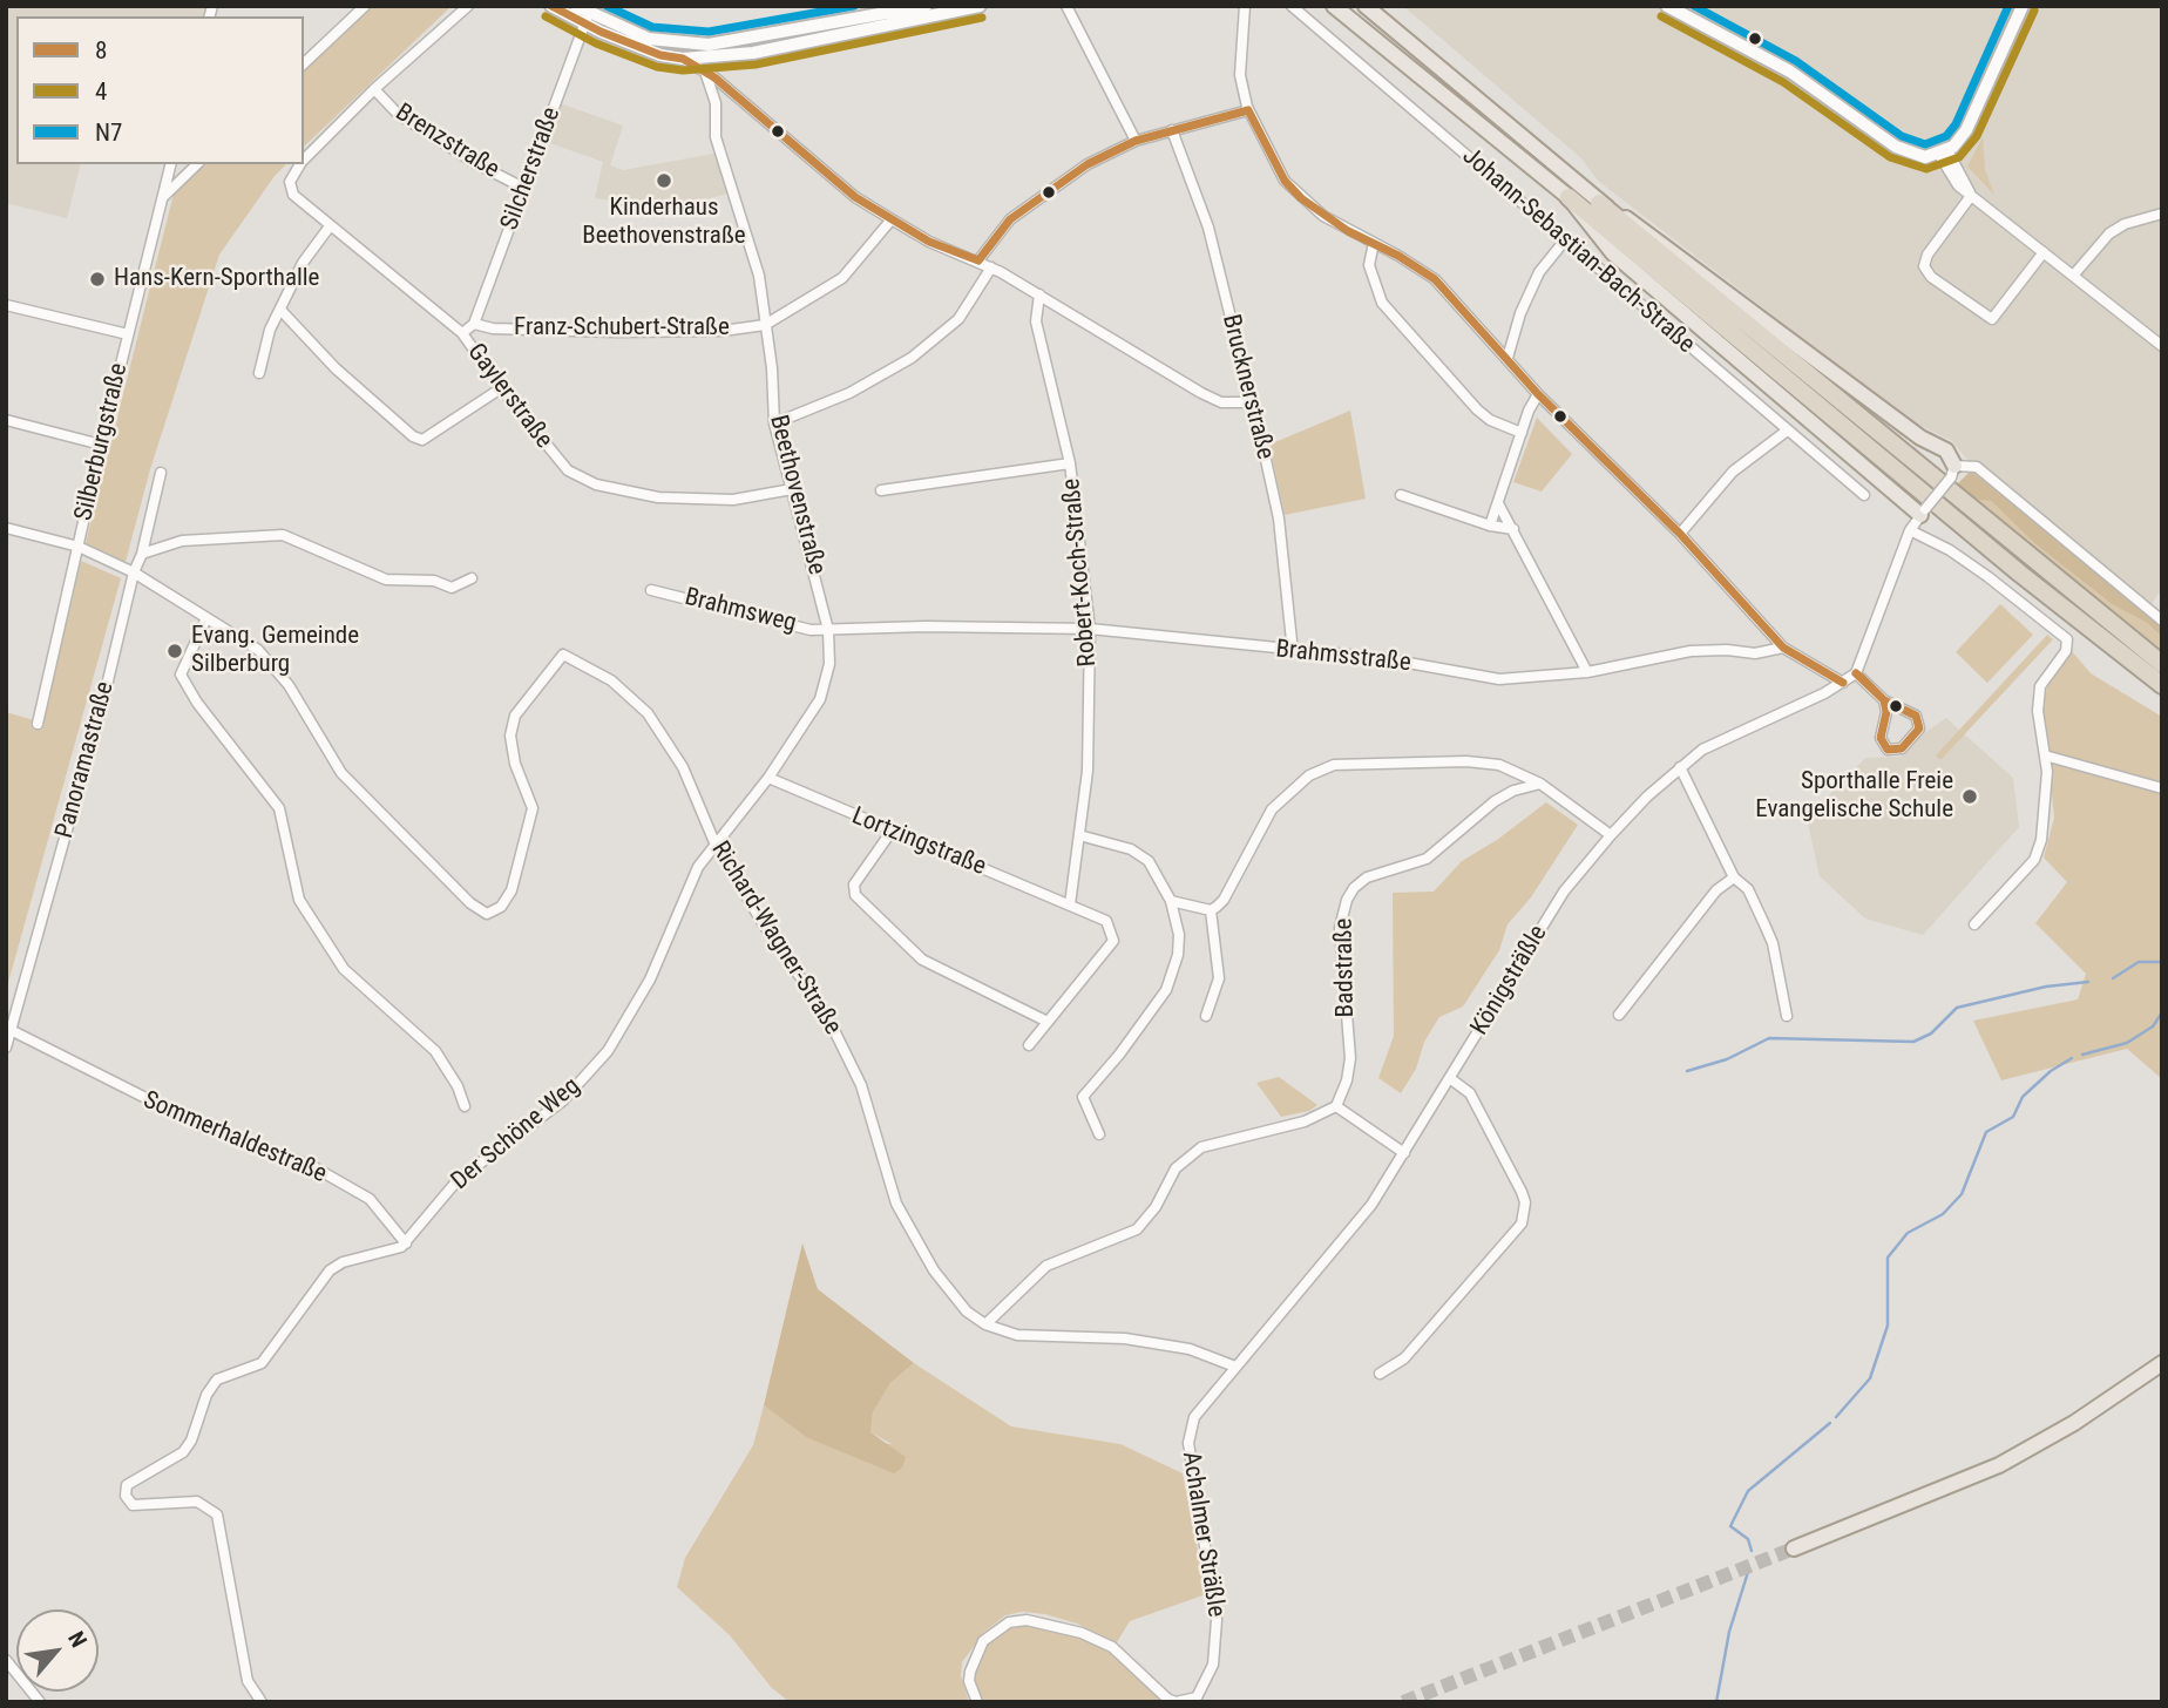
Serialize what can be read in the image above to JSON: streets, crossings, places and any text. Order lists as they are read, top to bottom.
{
  "streets": {
    "street": [
      "Brenzstraße",
      "Silcherstraße",
      "Johann-Sebastian-Bach-Straße",
      "Franz-Schubert-Straße",
      "Brucknerstraße",
      "Gaylerstraße",
      "Silberburgstraße",
      "Beethovenstraße",
      "Robert-Koch-Straße",
      "Brahmsweg",
      "Brahmsstraße",
      "Panoramastraße",
      "Lortzingstraße",
      "Richard-Wagner-Straße",
      "Badstraße",
      "Königsträßle",
      "Der Schöne Weg",
      "Sommerhaldestraße",
      "Achalmer Sträßle"
    ]
  },
  "crossings": [
    ["Brenzstraße", "Silcherstraße"],
    ["Silcherstraße", "Franz-Schubert-Straße"],
    ["Franz-Schubert-Straße", "Beethovenstraße"],
    ["Brucknerstraße", "Brahmsstraße"],
    ["Gaylerstraße", "Beethovenstraße"],
    ["Beethovenstraße", "Brahmsweg"],
    ["Beethovenstraße", "Brahmsstraße"],
    ["Beethovenstraße", "Lortzingstraße"],
    ["Beethovenstraße", "Richard-Wagner-Straße"],
    ["Beethovenstraße", "Der Schöne Weg"],
    ["Robert-Koch-Straße", "Brahmsstraße"],
    ["Robert-Koch-Straße", "Lortzingstraße"],
    ["Brahmsweg", "Brahmsstraße"],
    ["Panoramastraße", "Sommerhaldestraße"],
    ["Richard-Wagner-Straße", "Königsträßle"],
    ["Richard-Wagner-Straße", "Der Schöne Weg"],
    ["Richard-Wagner-Straße", "Achalmer Sträßle"],
    ["Königsträßle", "Achalmer Sträßle"],
    ["Der Schöne Weg", "Sommerhaldestraße"]
  ],
  "places": [
    "Kinderhaus Beethovenstraße",
    "Hans-Kern-Sporthalle",
    "Evang. Gemeinde Silberburg",
    "Sporthalle Freie Evangelische Schule"
  ],
  "lines": ["transit line 8", "transit line N7", "transit line 4"],
  "legend": ["8", "4", "N7"],
  "north": "top right"
}
